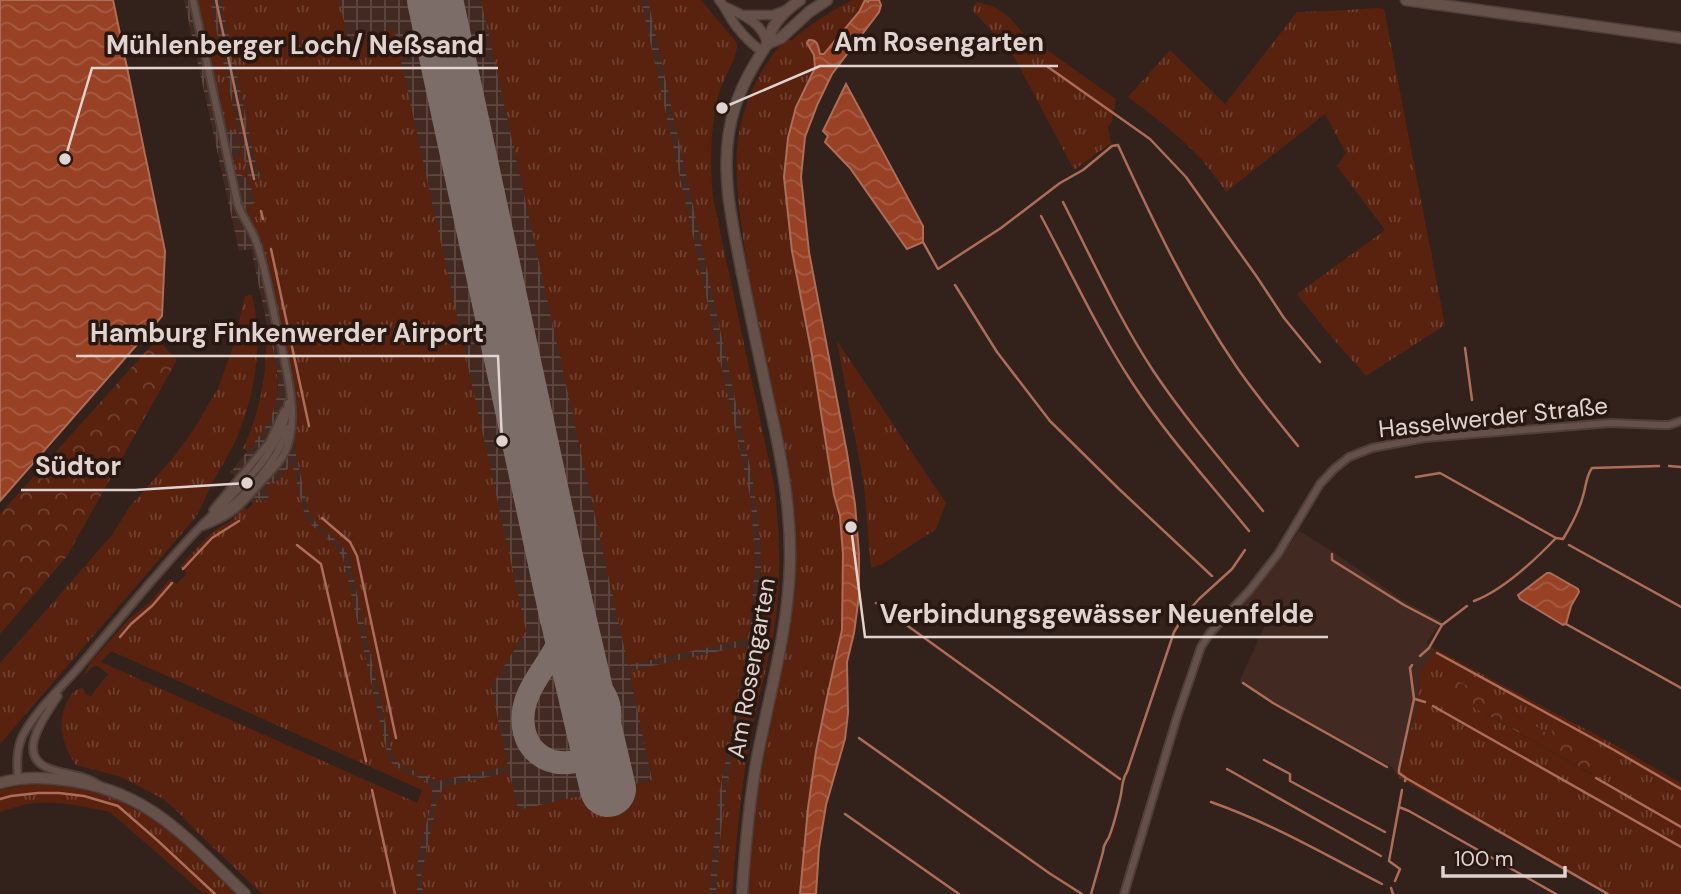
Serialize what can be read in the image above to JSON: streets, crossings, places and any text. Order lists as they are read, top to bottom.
{
  "streets": {
    "main road": ["Am Rosengarten"],
    "street": ["Hasselwerder Straße"]
  },
  "places": [
    "Am Rosengarten",
    "Mühlenberger Loch/ Neßsand",
    "Hamburg Finkenwerder Airport",
    "Südtor",
    "Verbindungsgewässer Neuenfelde"
  ],
  "scale_bar": "100 m"
}
